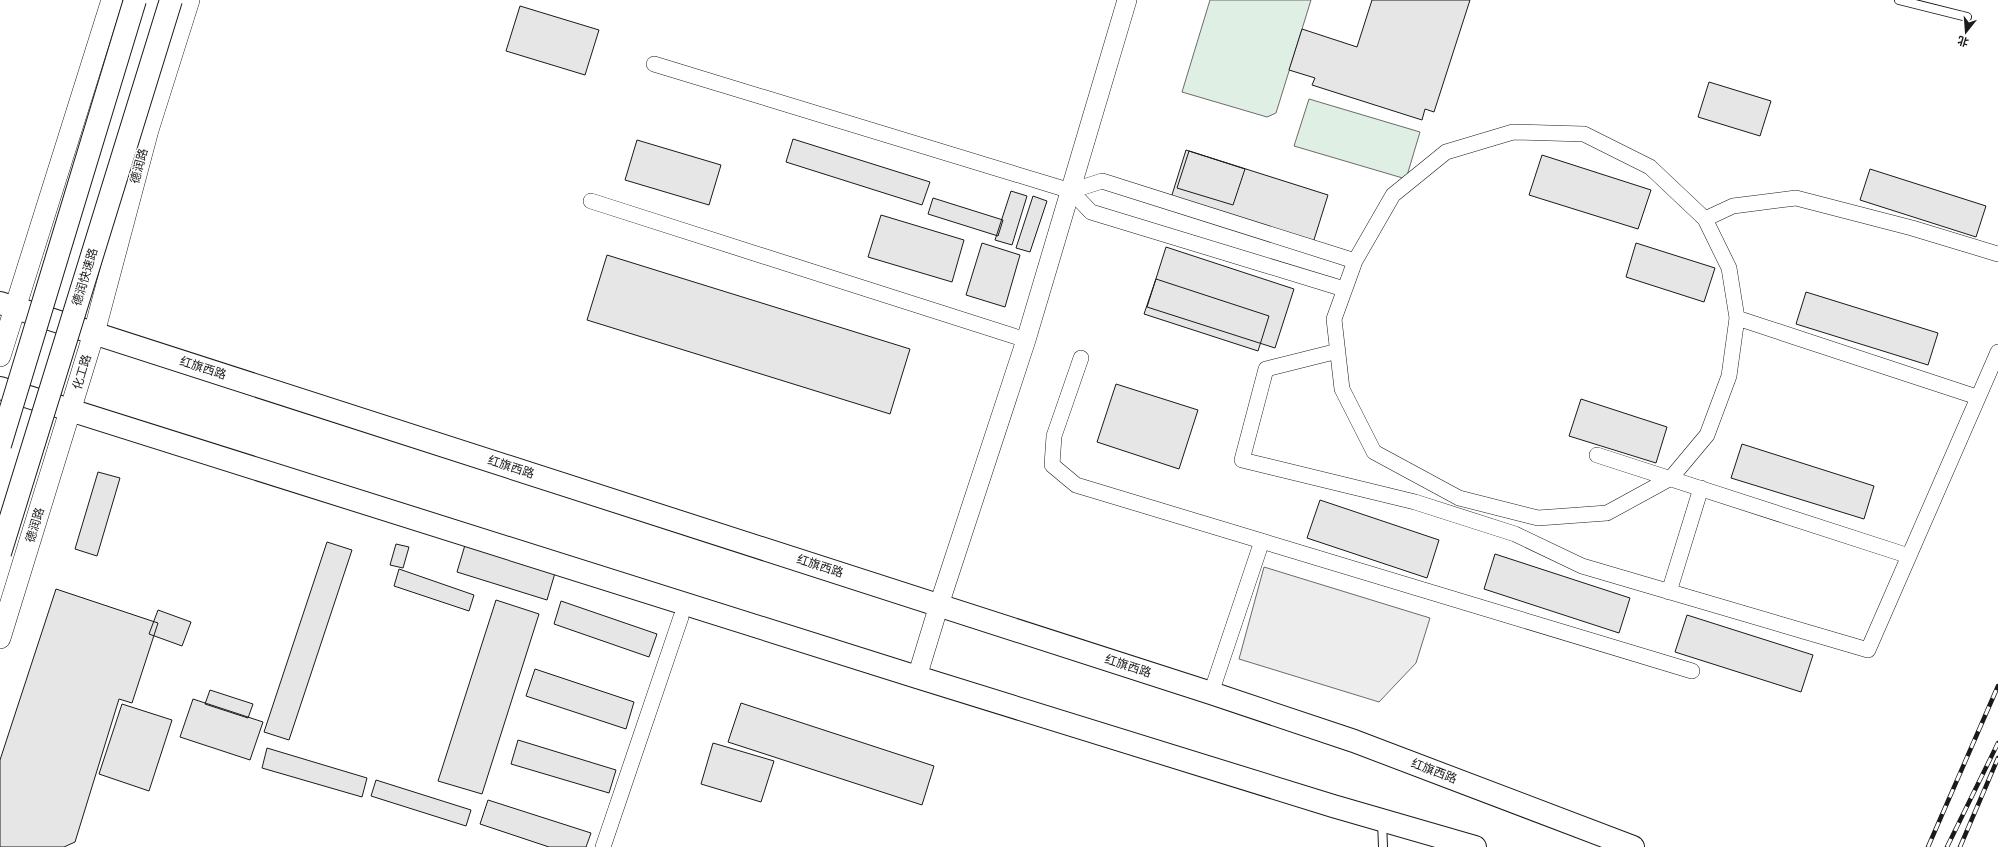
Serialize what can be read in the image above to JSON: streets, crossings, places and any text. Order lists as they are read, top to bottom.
{
  "streets": {
    "main road": [
      "德润路",
      "德润快速路",
      "红旗西路",
      "化工路"
    ]
  },
  "crossings": [
    ["德润路", "红旗西路"],
    ["德润路", "化工路"],
    ["红旗西路", "化工路"]
  ],
  "north": "bottom"
}
